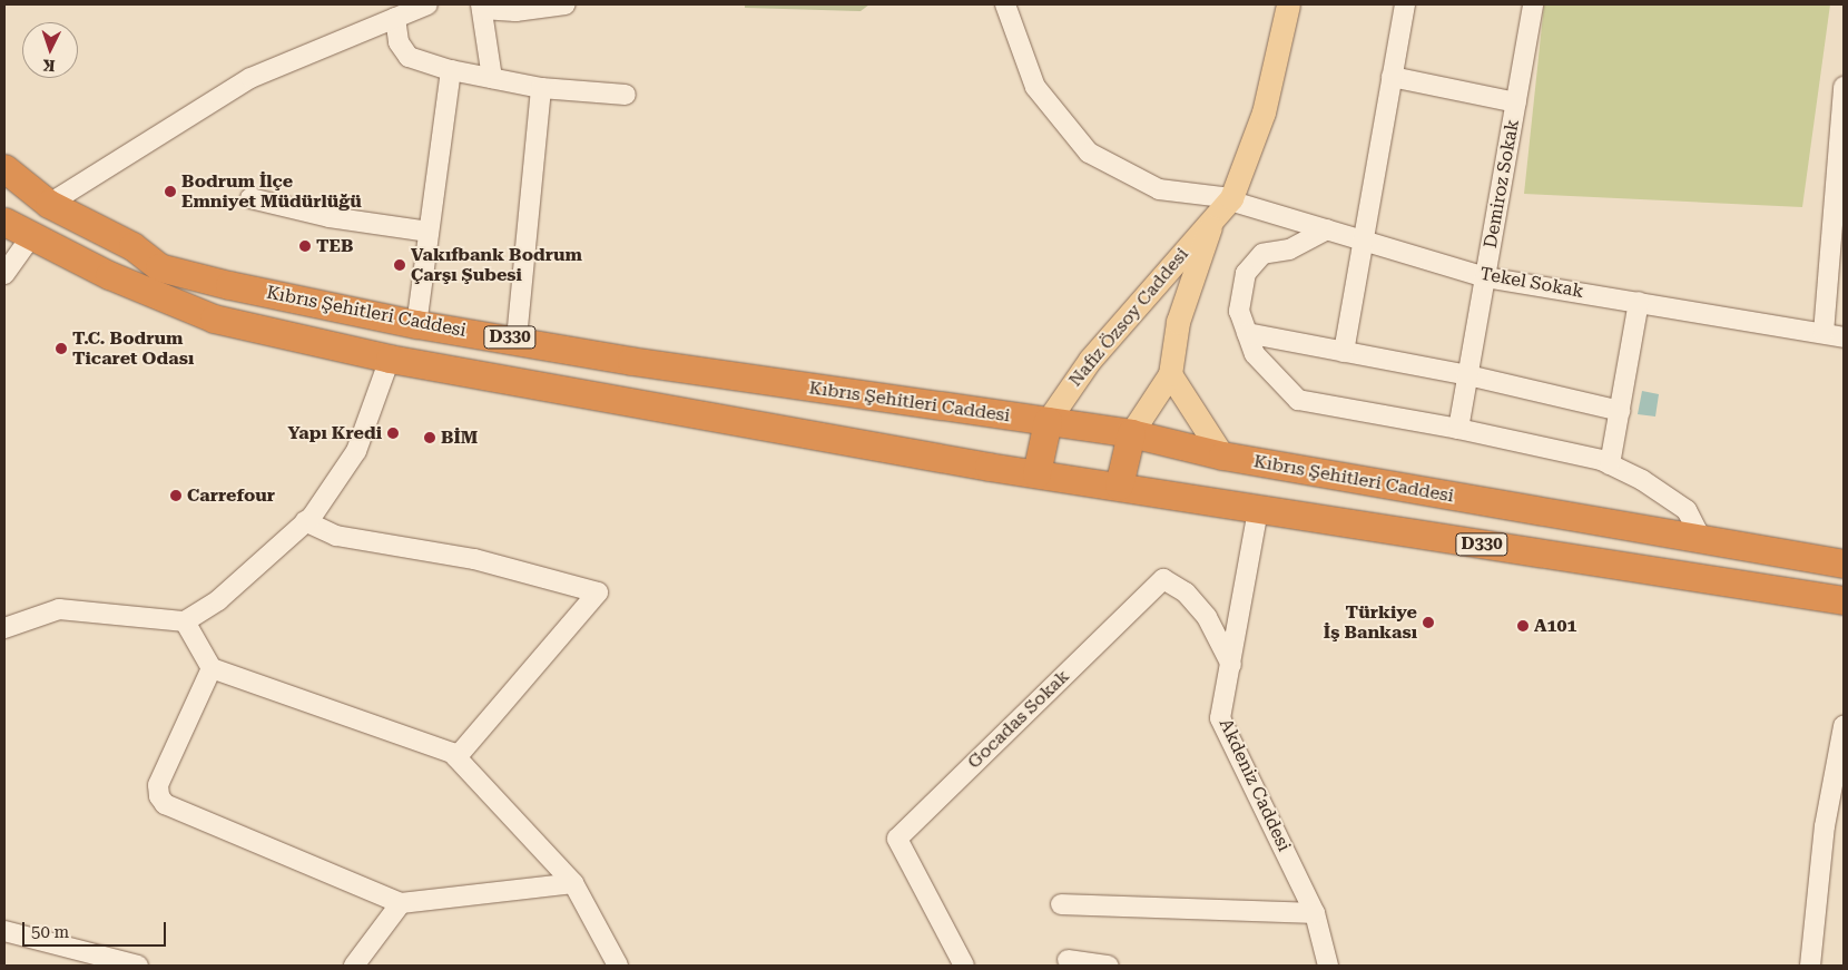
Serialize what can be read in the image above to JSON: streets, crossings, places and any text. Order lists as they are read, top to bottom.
{
  "streets": {
    "highway": ["Kıbrıs Şehitleri Caddesi", "D330"],
    "main road": ["Nafiz Özsoy Caddesi"],
    "street": [
      "Demiroz Sokak",
      "Tekel Sokak",
      "Gocadas Sokak",
      "Akdeniz Caddesi"
    ]
  },
  "crossings": [
    ["Demiroz Sokak", "Tekel Sokak"],
    ["Tekel Sokak", "Nafiz Özsoy Caddesi"],
    ["Kıbrıs Şehitleri Caddesi", "Nafiz Özsoy Caddesi"],
    ["Kıbrıs Şehitleri Caddesi", "Akdeniz Caddesi"],
    ["Gocadas Sokak", "Akdeniz Caddesi"]
  ],
  "places": [
    "Bodrum İlçe Emniyet Müdürlüğü",
    "TEB",
    "Vakıfbank Bodrum Çarşı Şubesi",
    "T.C. Bodrum Ticaret Odası",
    "Yapı Kredi",
    "BİM",
    "Carrefour",
    "Türkiye İş Bankası",
    "A101"
  ],
  "scale_bar": "50 m",
  "north": "bottom"
}
